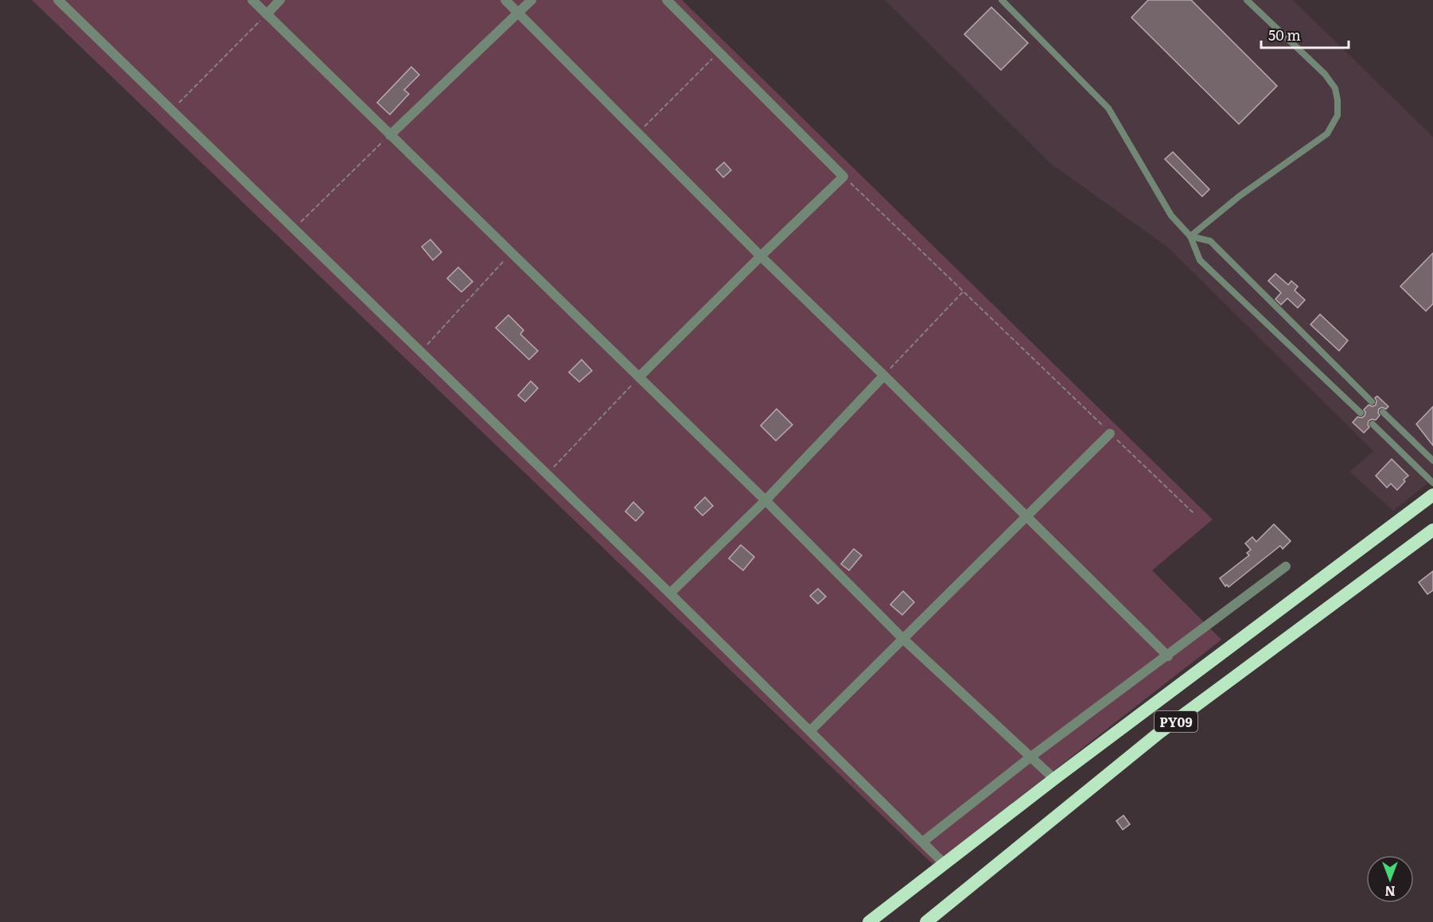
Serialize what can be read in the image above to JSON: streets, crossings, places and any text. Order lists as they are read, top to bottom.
{
  "streets": {
    "highway": ["PY09"]
  },
  "scale_bar": "50 m",
  "north": "bottom"
}
